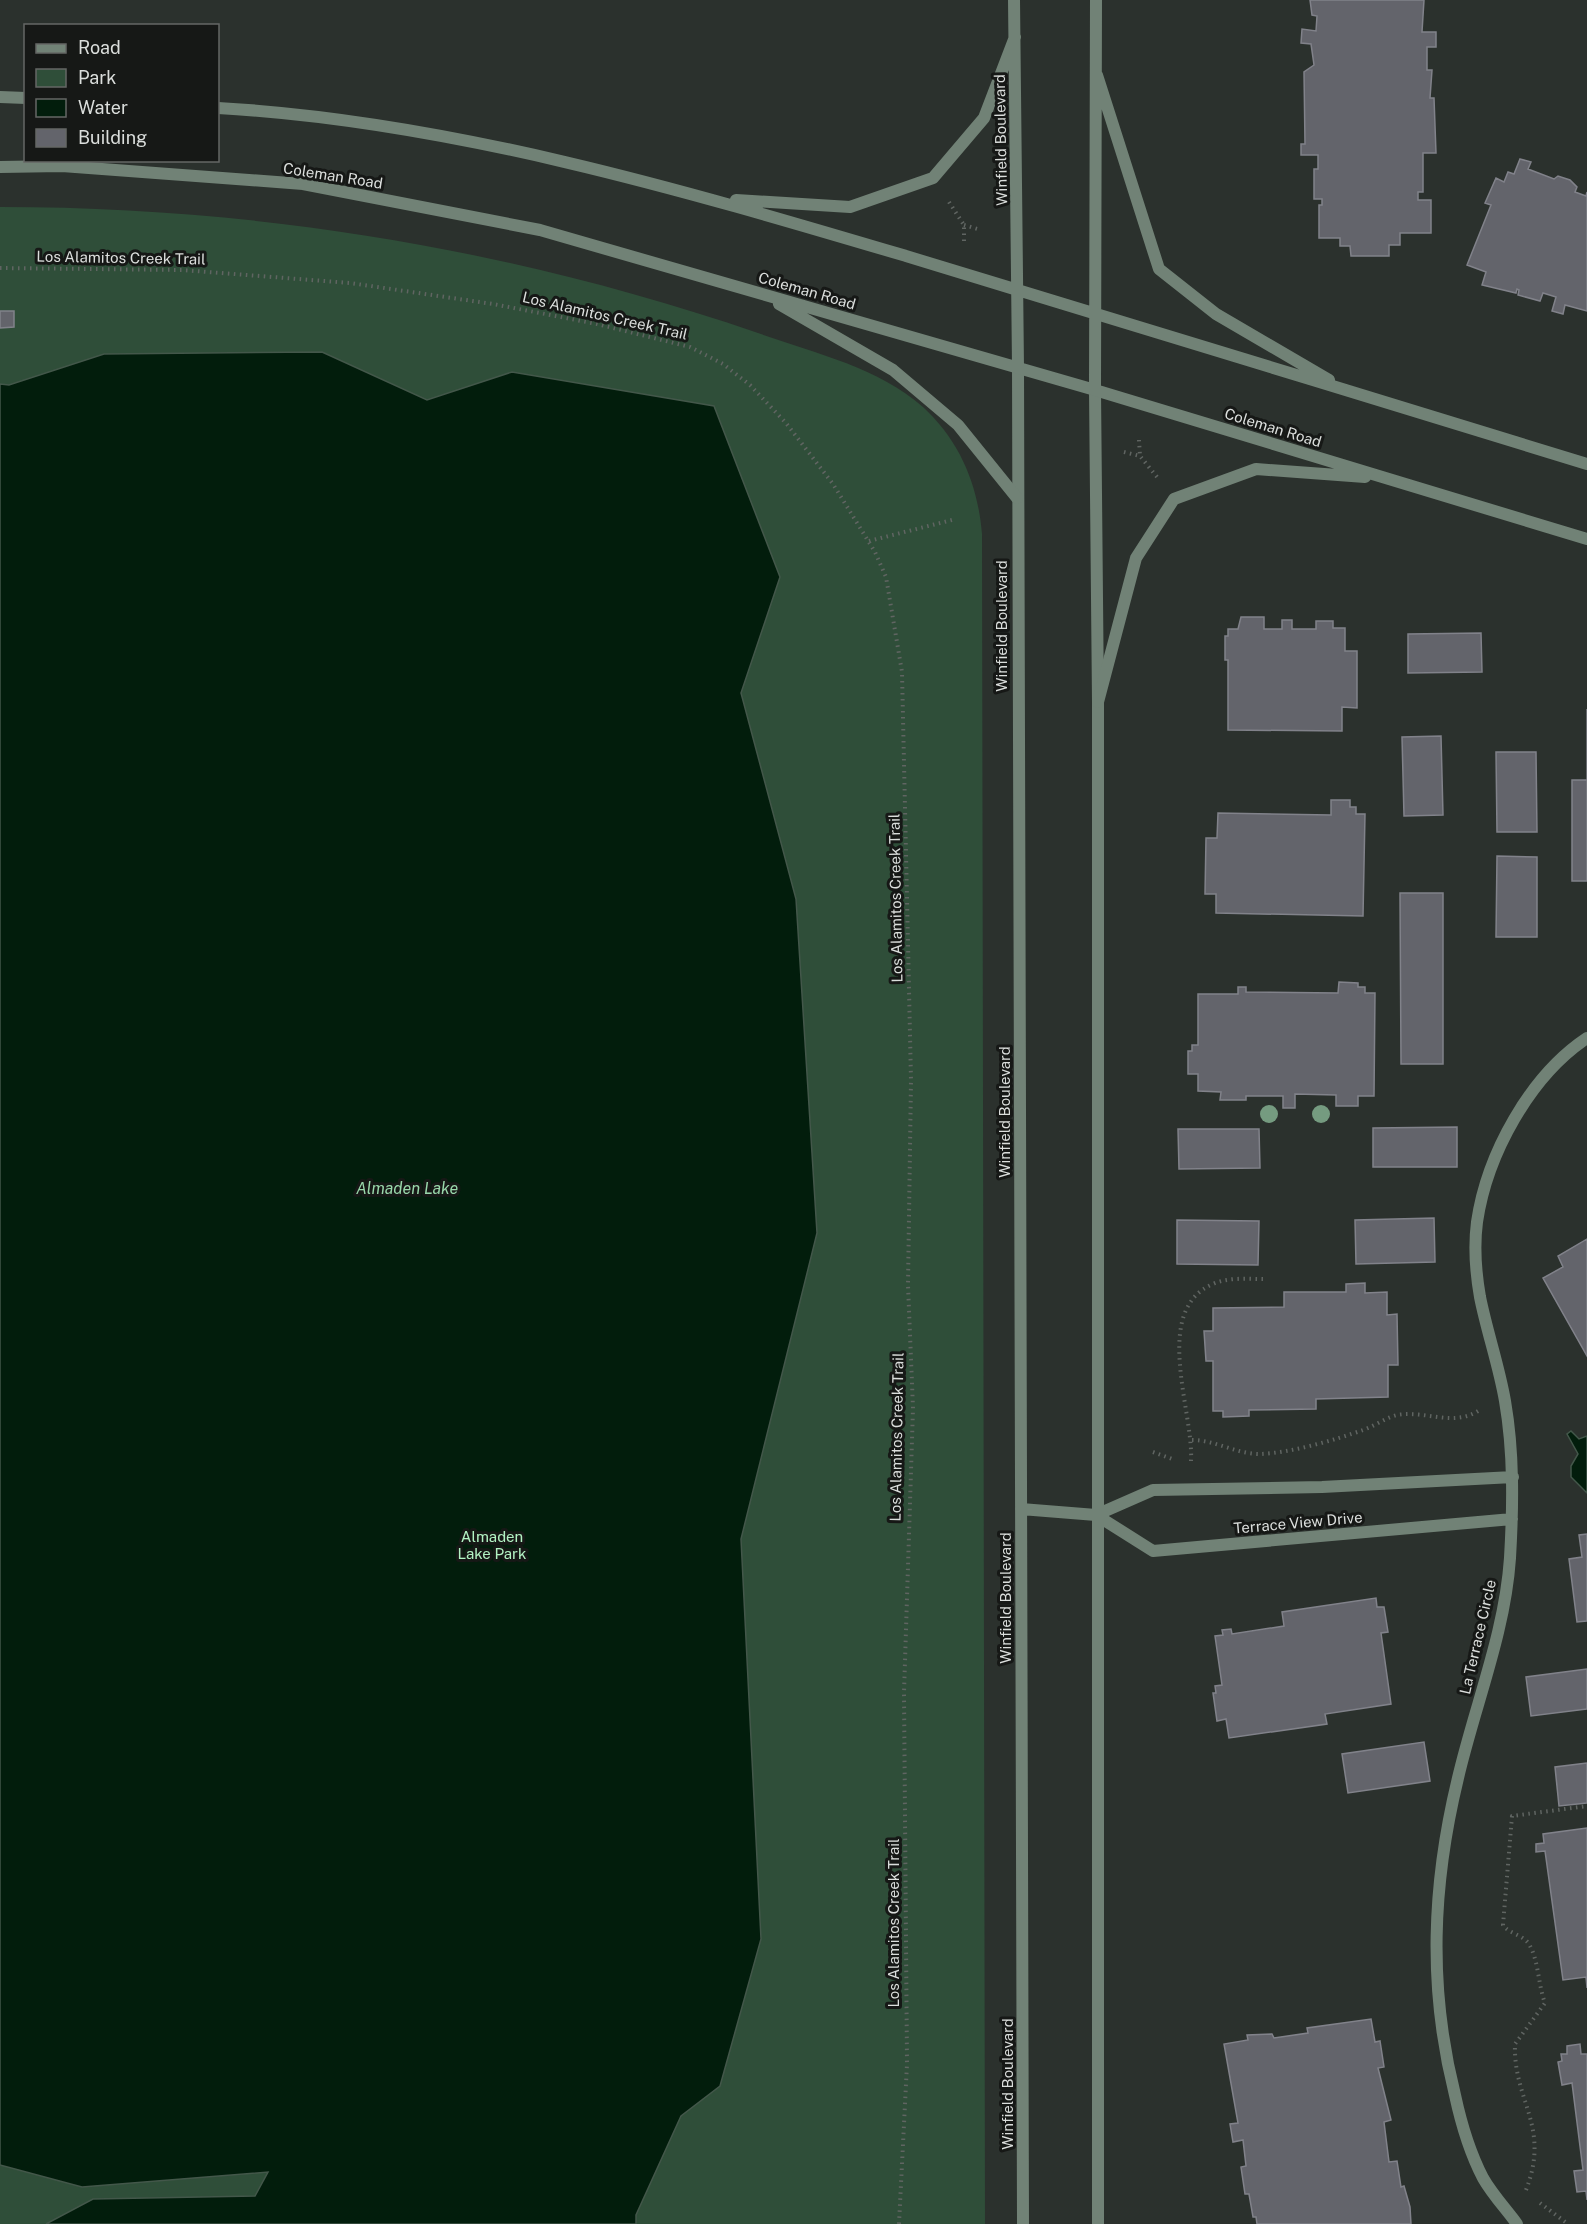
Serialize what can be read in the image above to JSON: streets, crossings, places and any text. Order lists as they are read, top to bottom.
{
  "streets": {
    "street": [
      "Winfield Boulevard",
      "Coleman Road",
      "Terrace View Drive",
      "La Terrace Circle"
    ],
    "path": ["Los Alamitos Creek Trail"]
  },
  "crossings": [
    ["Winfield Boulevard", "Coleman Road"],
    ["Winfield Boulevard", "Terrace View Drive"],
    ["Terrace View Drive", "La Terrace Circle"]
  ],
  "water": ["Almaden Lake"],
  "parks": ["Almaden Lake Park"],
  "legend": [
    "Road",
    "Park",
    "Water",
    "Building"
  ]
}
